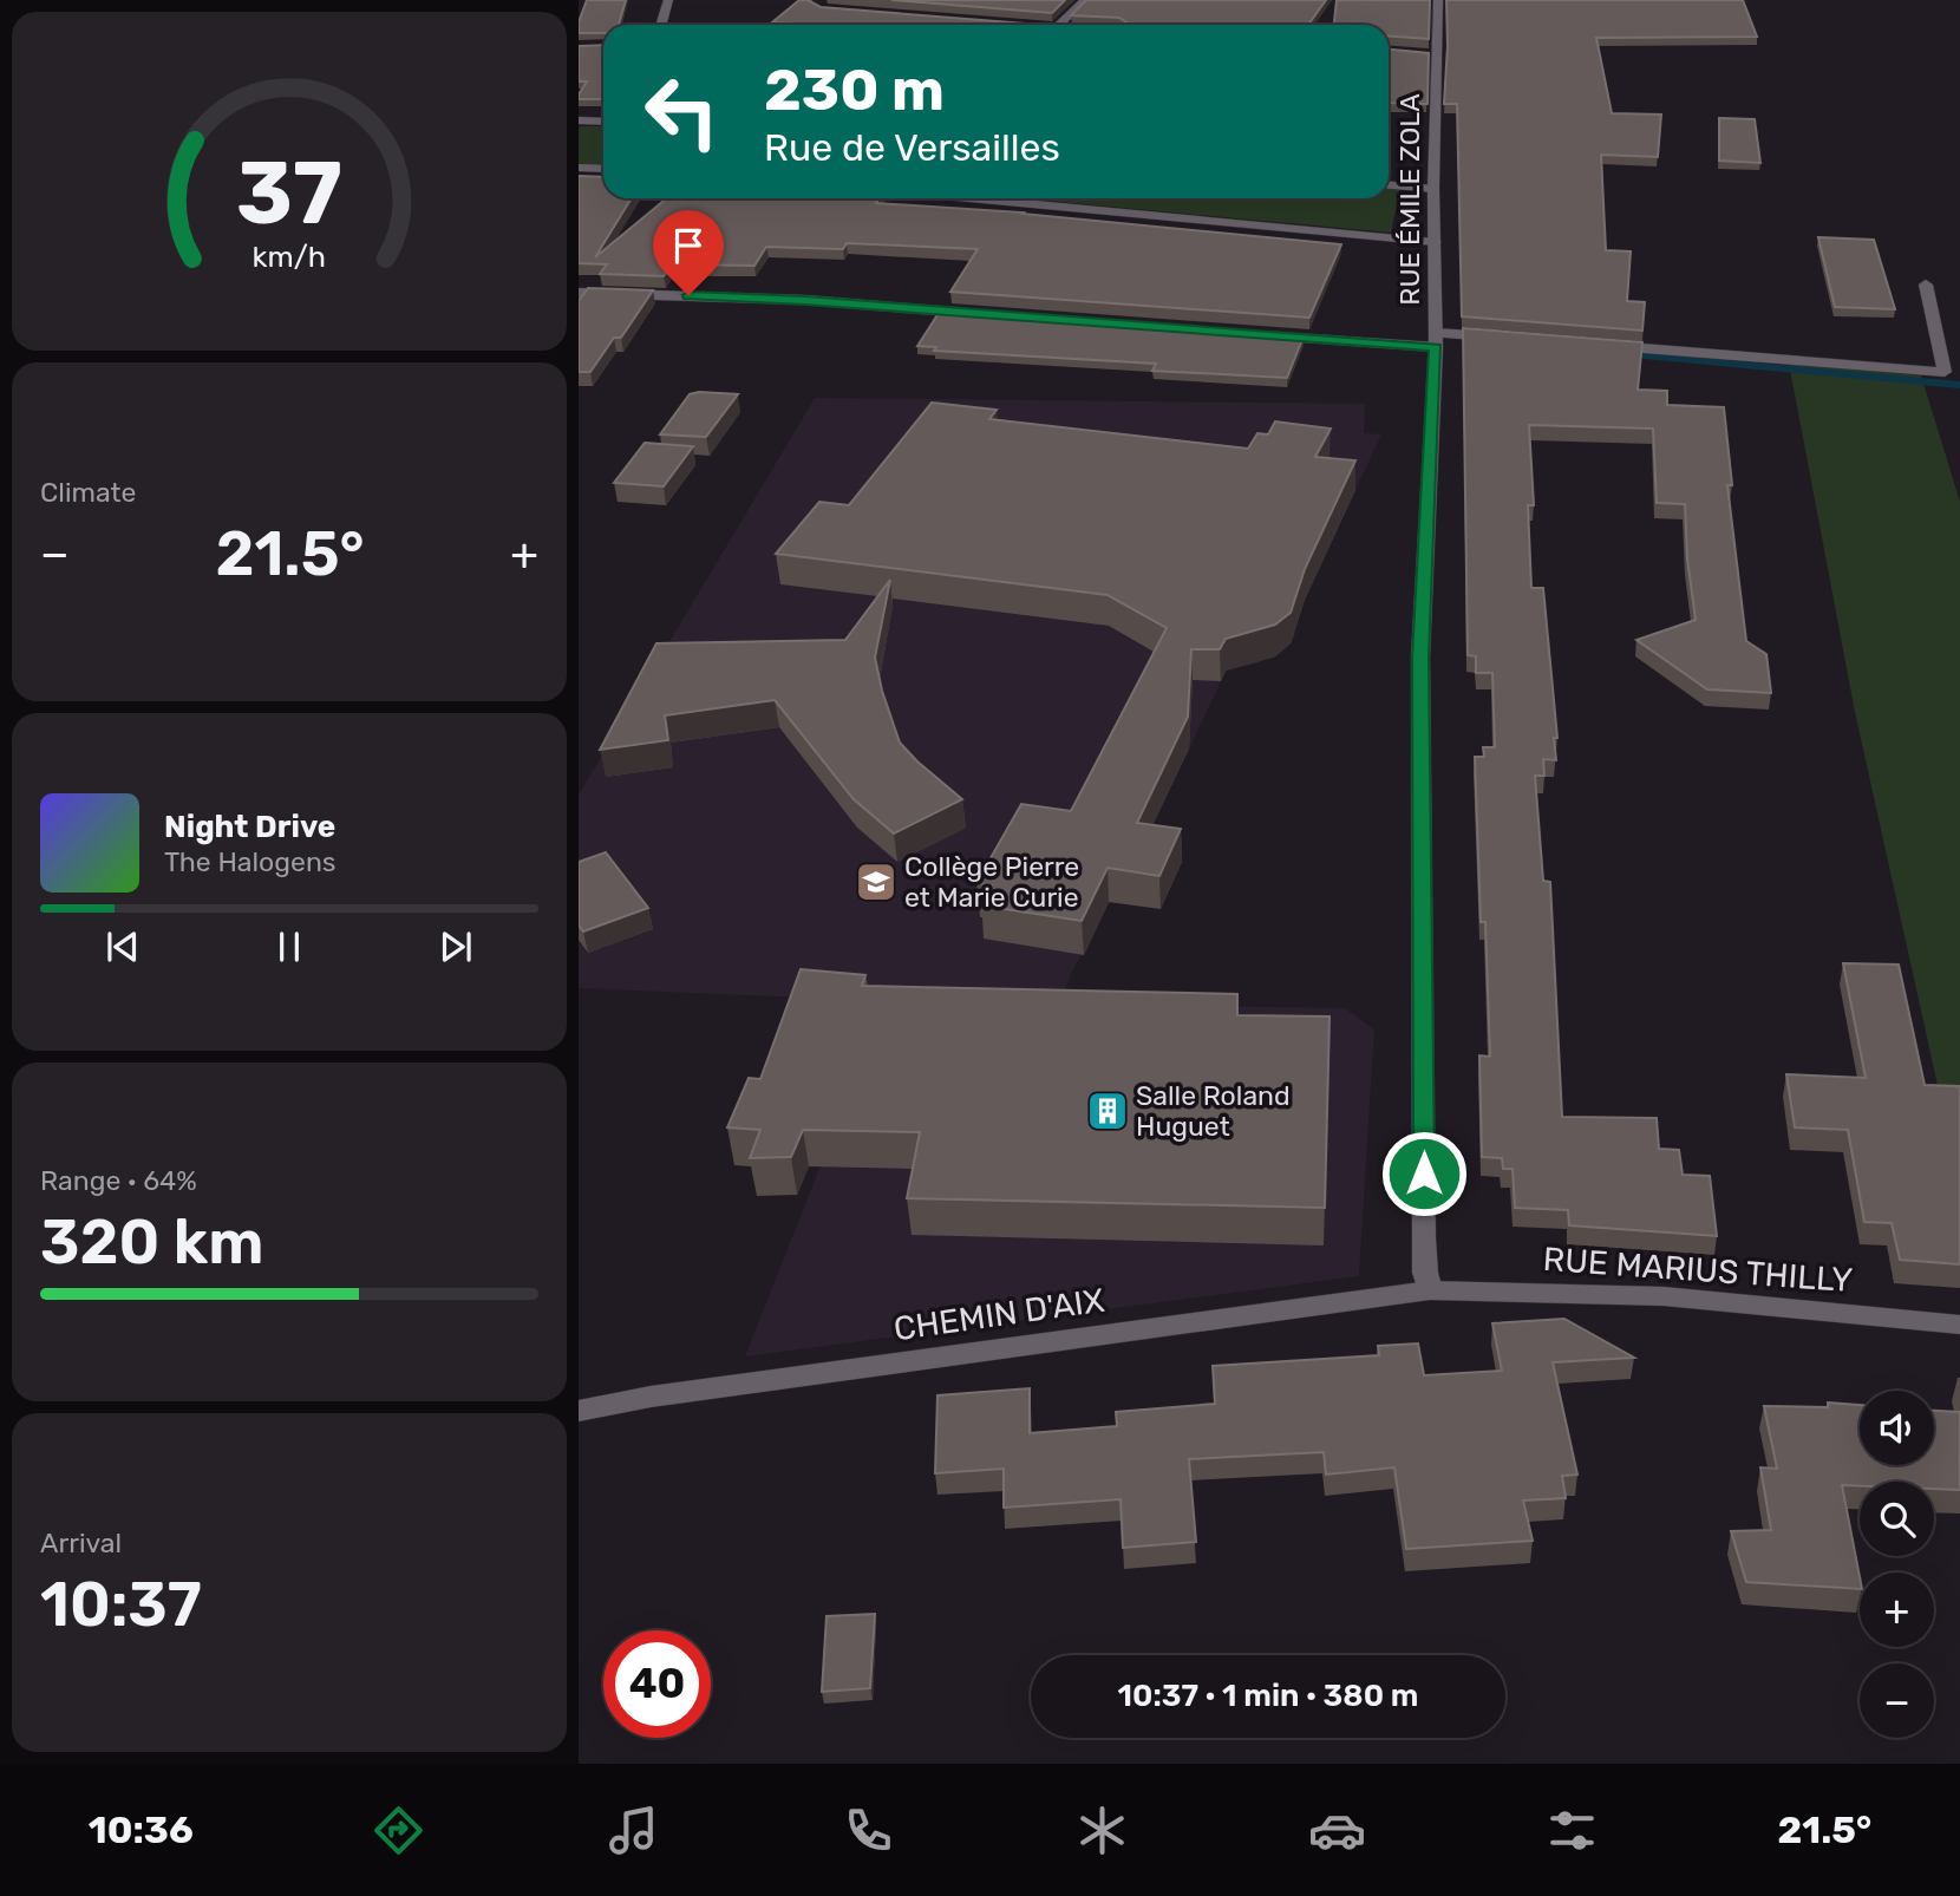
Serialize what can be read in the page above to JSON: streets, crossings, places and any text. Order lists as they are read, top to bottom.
{
  "streets": {
    "street": ["RUE ÉMILE ZOLA", "RUE MARIUS THILLY", "CHEMIN D'AIX"]
  },
  "crossings": [
    ["RUE ÉMILE ZOLA", "RUE MARIUS THILLY"],
    ["RUE ÉMILE ZOLA", "CHEMIN D'AIX"],
    ["RUE MARIUS THILLY", "CHEMIN D'AIX"]
  ],
  "places": {
    "school or university": ["Collège Pierre et Marie Curie"],
    "building": ["Salle Roland Huguet"]
  },
  "page": {
    "turn": ["230 m", "Rue de Versailles"],
    "tile": [
      "Climate",
      ["Range · 64%", "320 km"],
      ["Arrival", "10:37"]
    ],
    "heat": ["−", "21.5°", "+"],
    "song": ["Night Drive", "The Halogens"],
    "map_buttons": ["+", "−"],
    "limit": "40",
    "trip": "10:37 · 1 min · 380 m",
    "tabs": ["10:36", "21.5°"],
    "gauge": ["37", "km/h"]
  }
}
